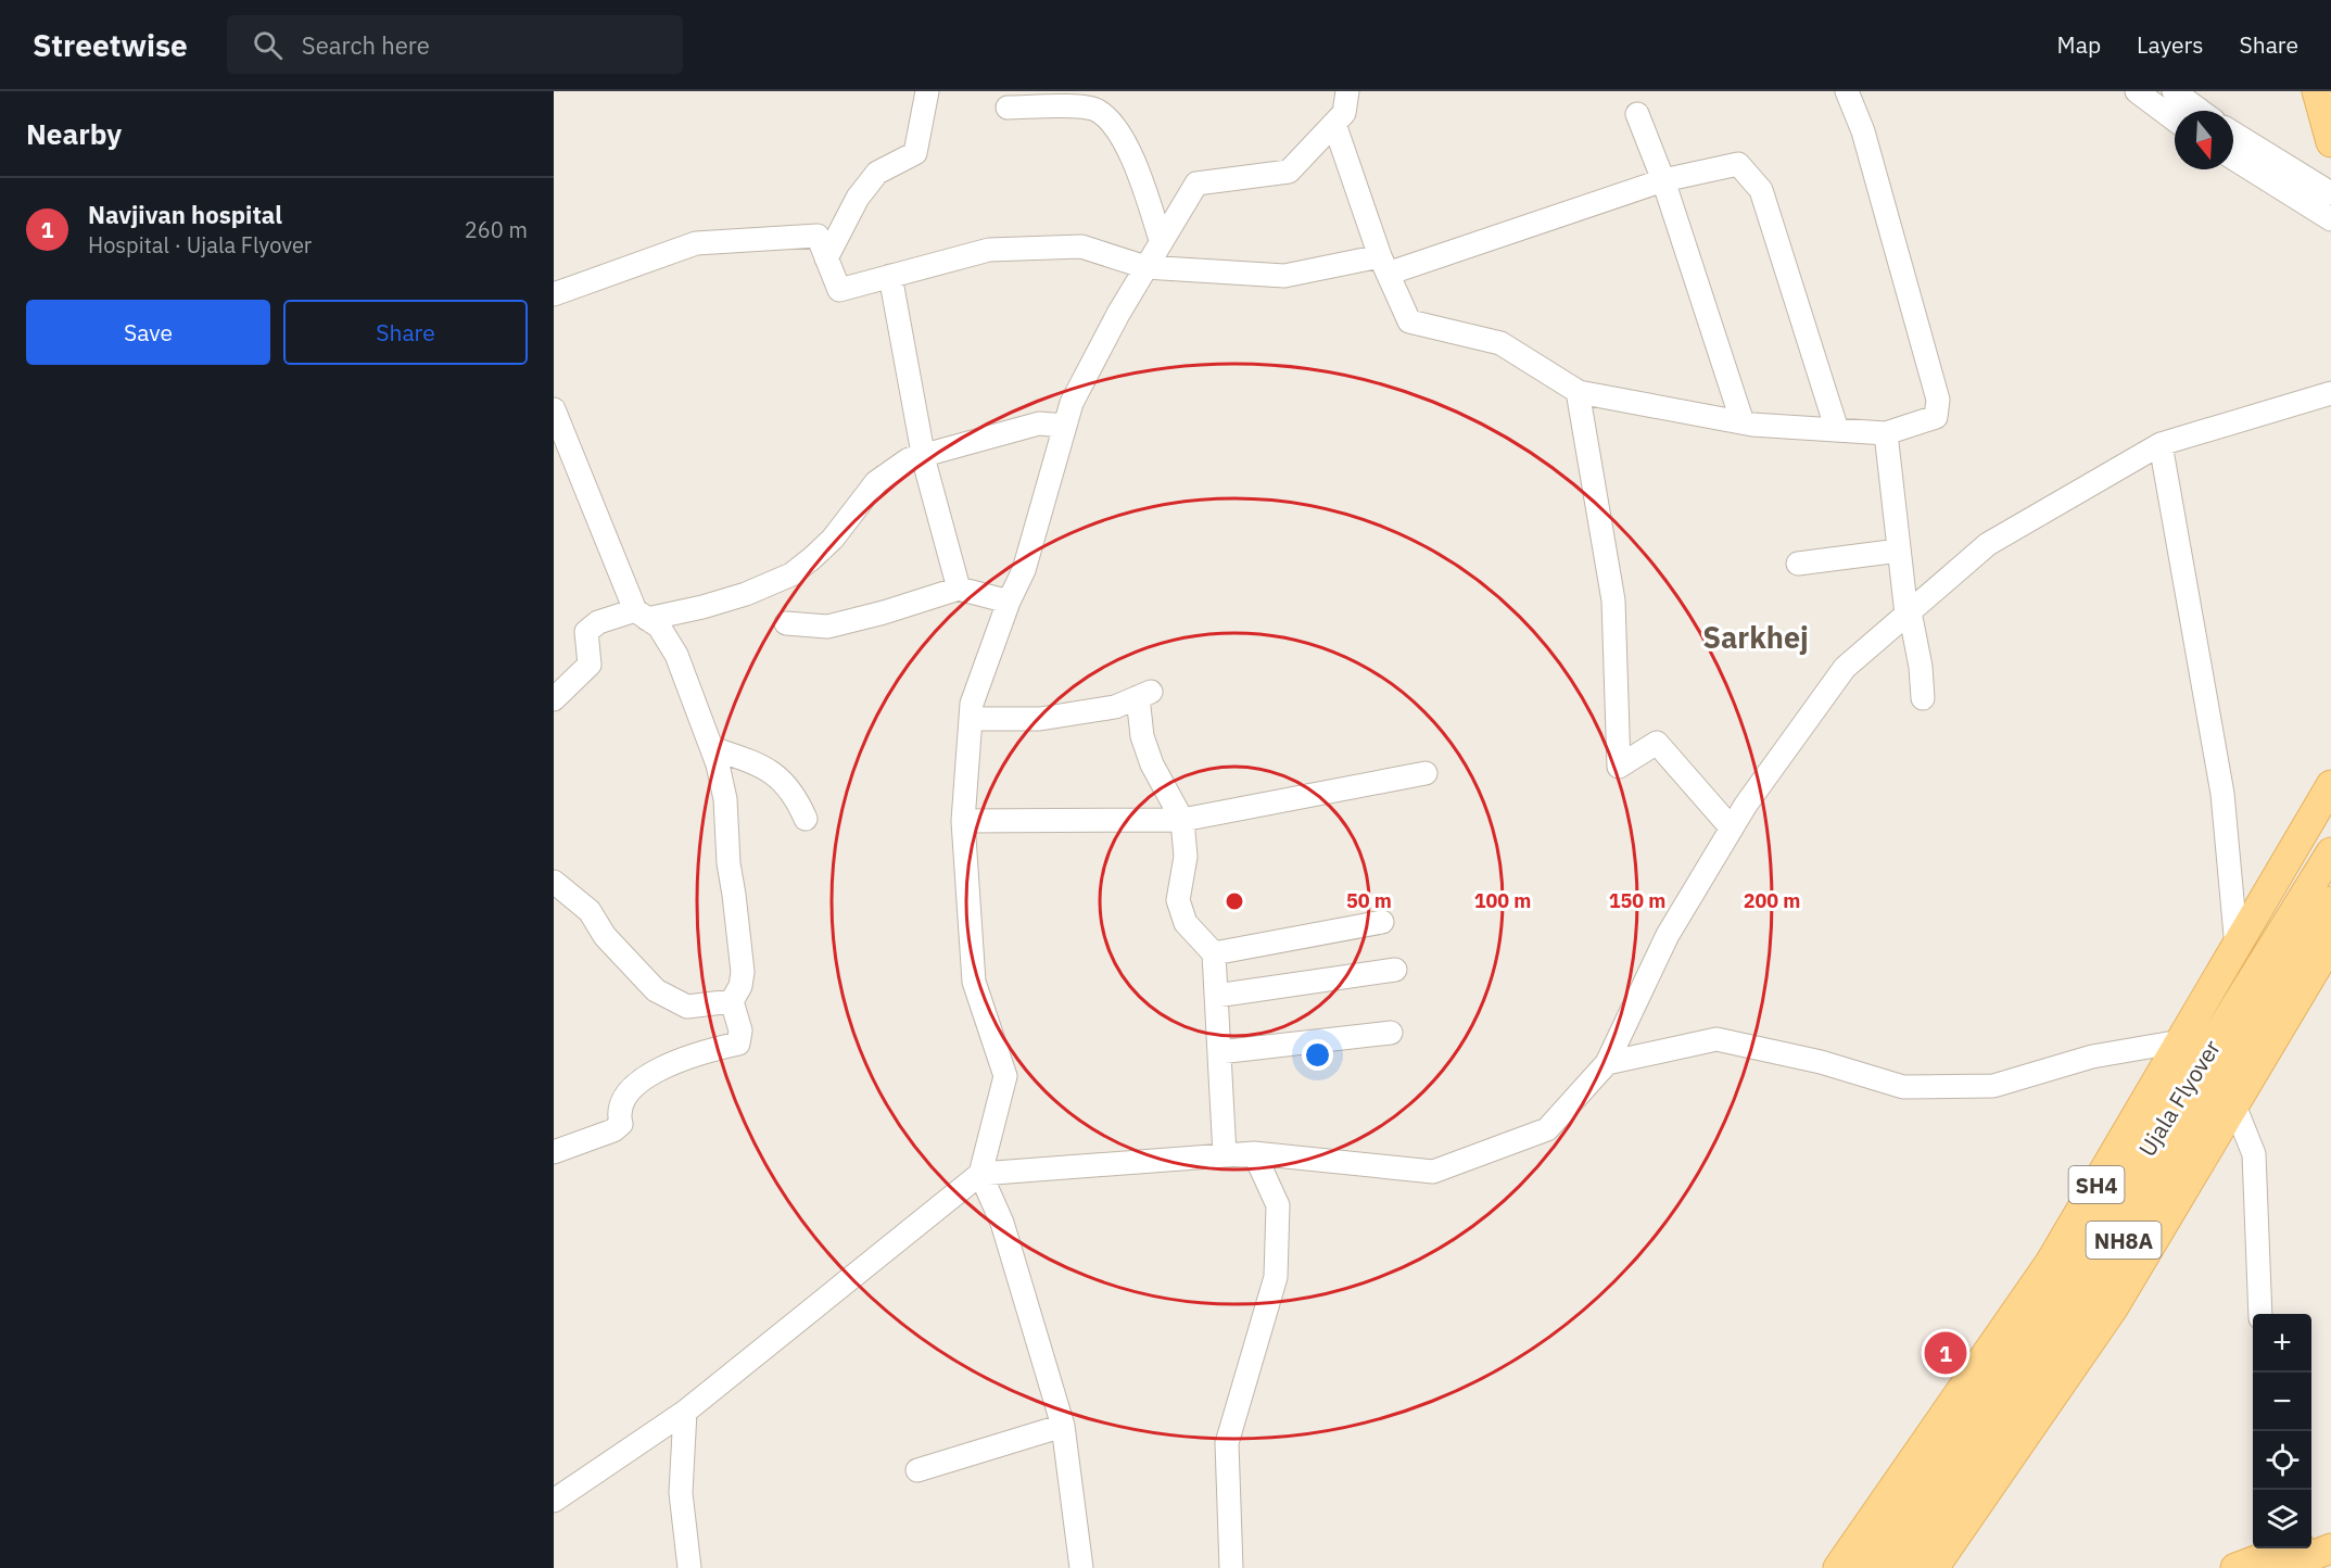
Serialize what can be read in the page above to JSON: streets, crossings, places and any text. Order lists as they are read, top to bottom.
{
  "streets": {
    "main road": ["Ujala Flyover", "SH4", "NH8A"]
  },
  "districts": ["Sarkhej"],
  "north": "bottom",
  "page": {
    "header": "Streetwise",
    "search": "Search here",
    "nav": ["Map", "Layers", "Share"],
    "heading": "Nearby",
    "list": [
      {
        "mark": "1",
        "name": "Navjivan hospital",
        "note": "Hospital · Ujala Flyover",
        "value": "260 m"
      }
    ],
    "buttons": ["Save", "Share"],
    "map_buttons": ["+", "−"],
    "pins": "1"
  },
  "rings": [
    "50 m",
    "100 m",
    "150 m",
    "200 m"
  ]
}
